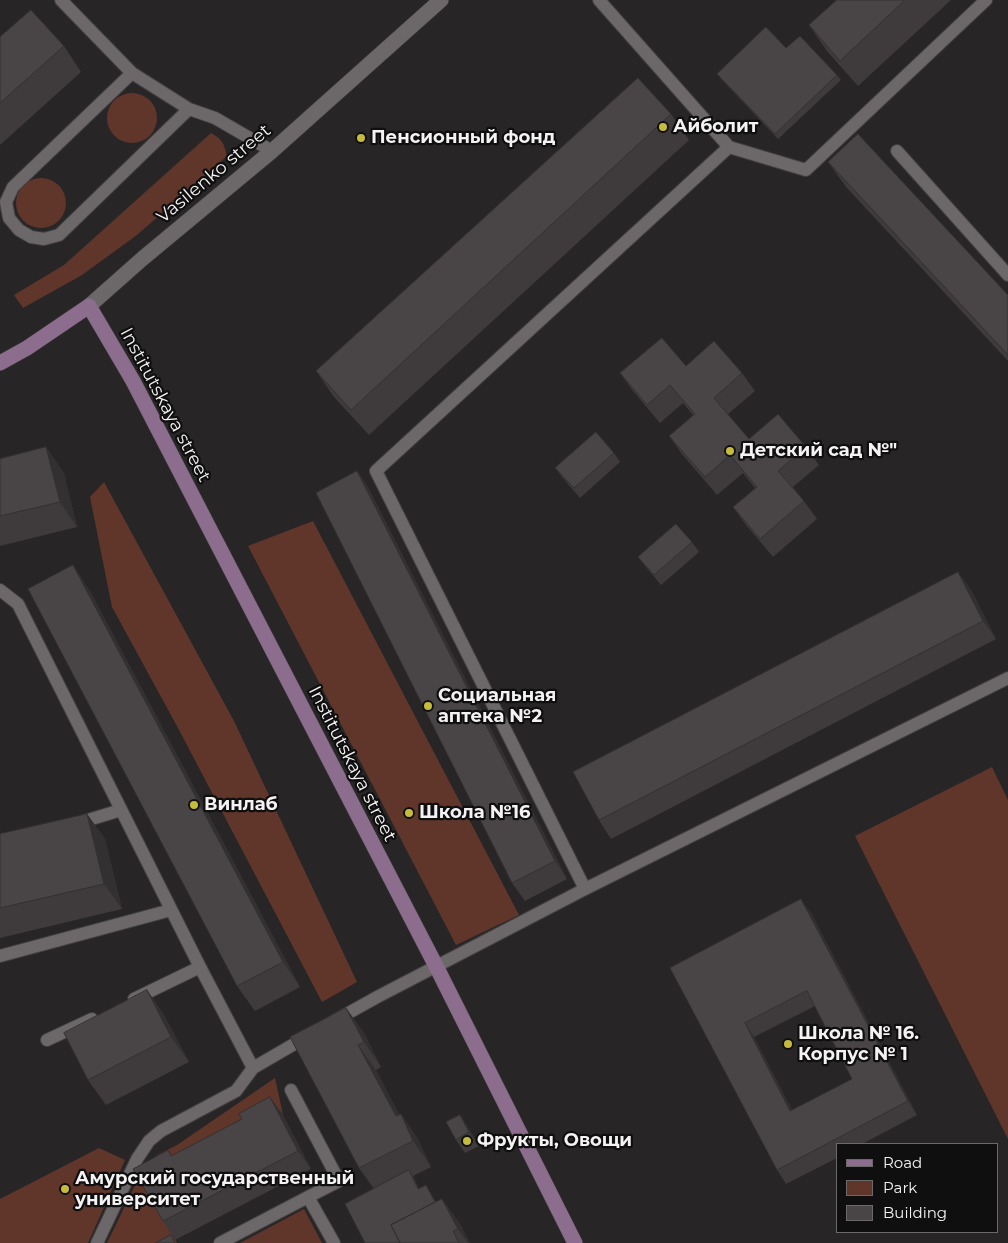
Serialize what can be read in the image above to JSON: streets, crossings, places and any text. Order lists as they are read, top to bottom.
{
  "streets": {
    "main road": ["Vasilenko street", "Institutskaya street"]
  },
  "crossings": [
    ["Vasilenko street", "Institutskaya street"]
  ],
  "places": [
    "Айболит",
    "Пенсионный фонд",
    "Детский сад №\"",
    "Социальная аптека №2",
    "Винлаб",
    "Школа №16",
    "Школа № 16. Корпус № 1",
    "Фрукты, Овощи",
    "Амурский государственный университет"
  ],
  "legend": ["Road", "Park", "Building"]
}
